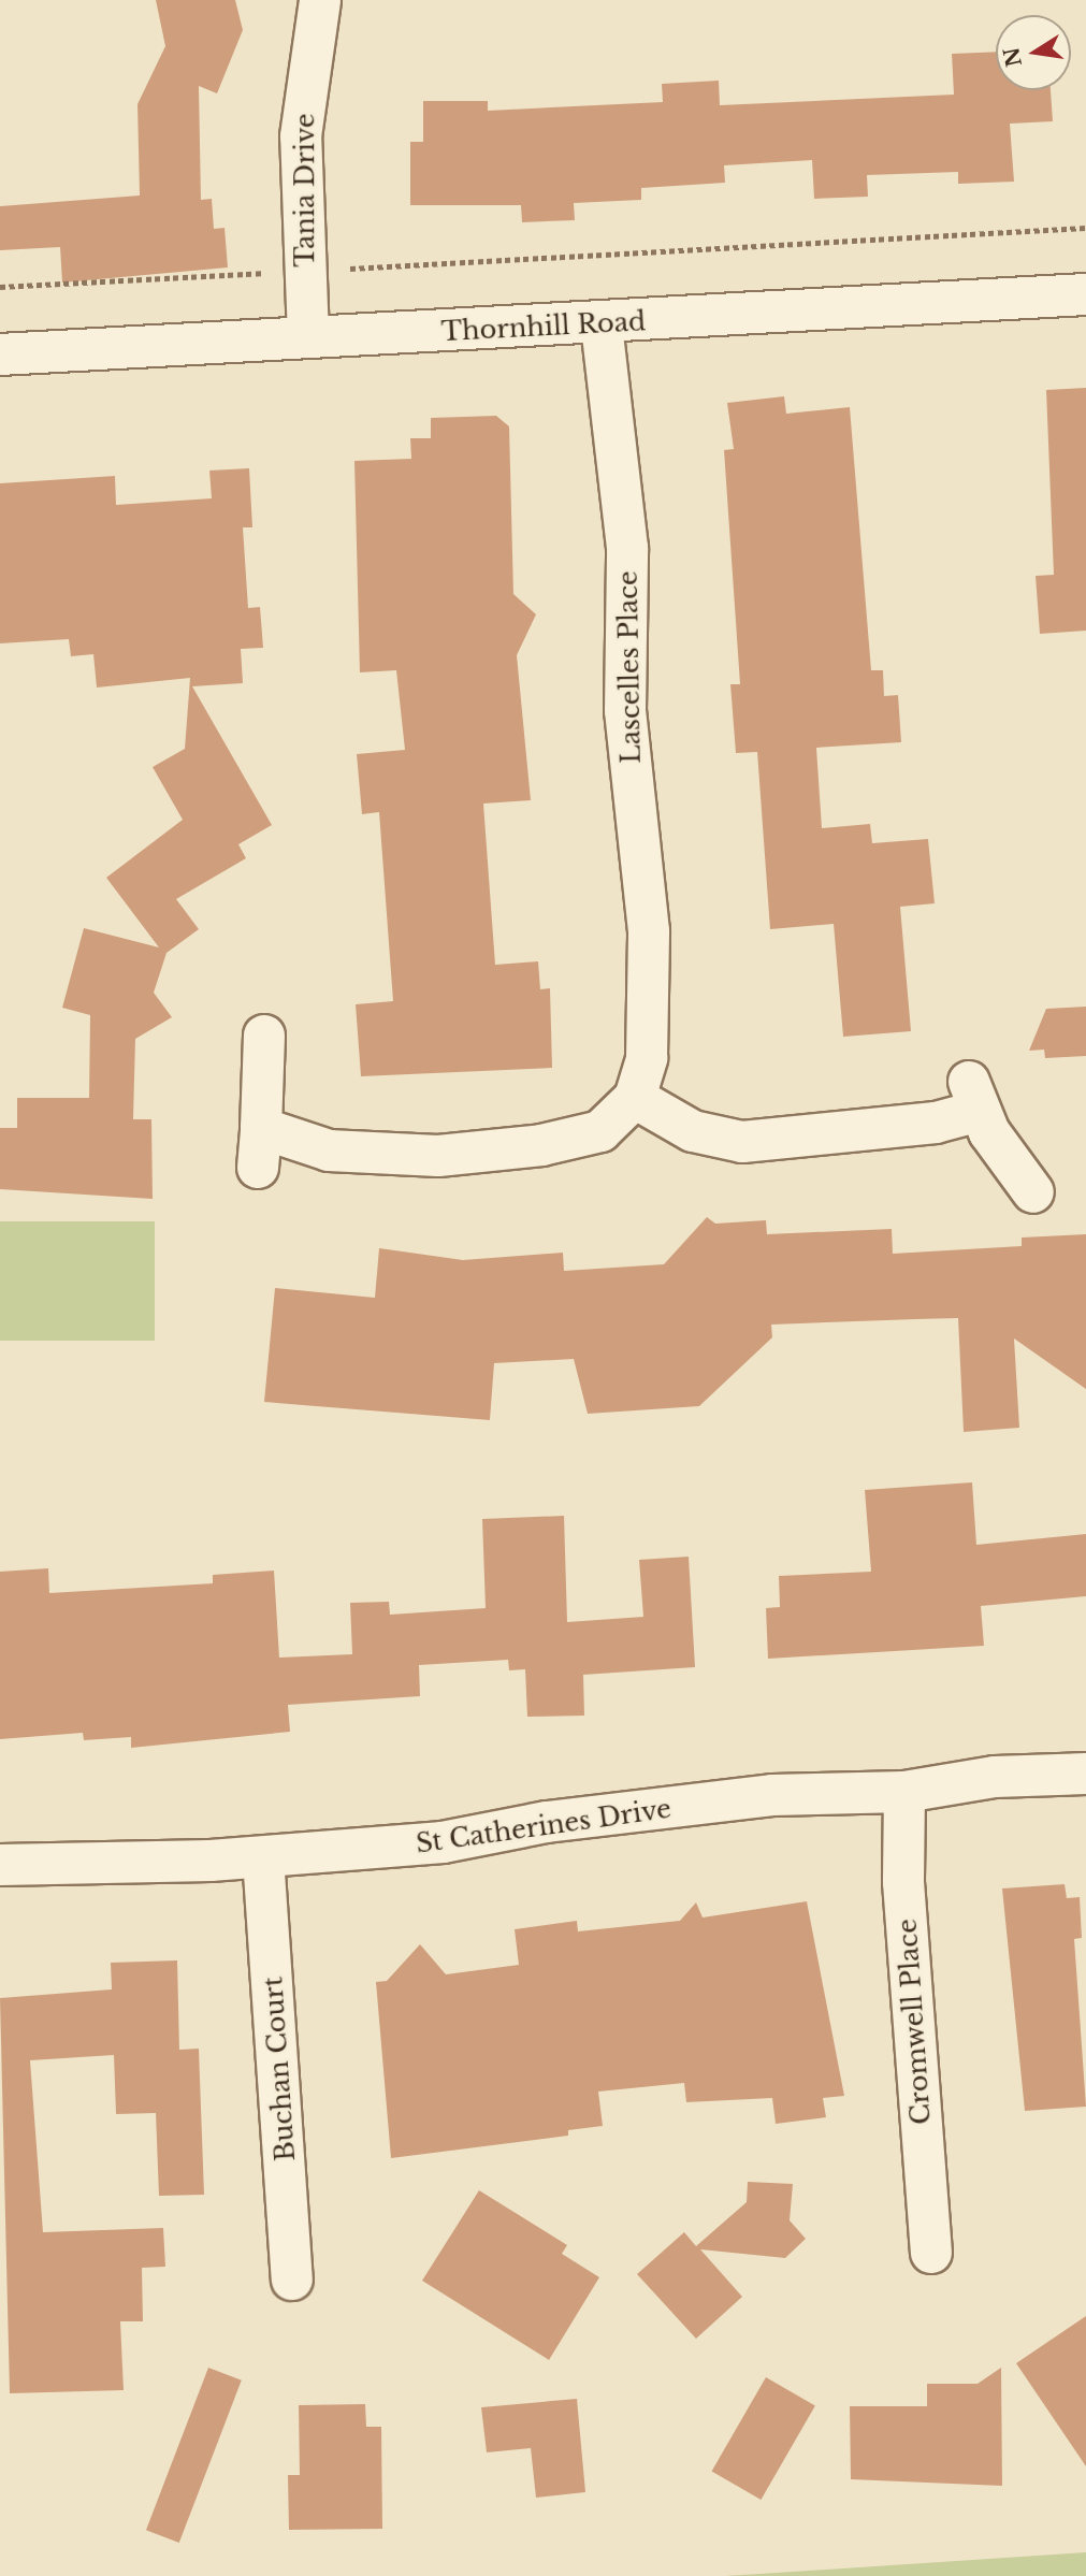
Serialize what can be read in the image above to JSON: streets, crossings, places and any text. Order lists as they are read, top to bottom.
{
  "streets": {
    "street": [
      "Tania Drive",
      "Thornhill Road",
      "Lascelles Place",
      "St Catherines Drive",
      "Cromwell Place",
      "Buchan Court"
    ]
  },
  "crossings": [
    ["Tania Drive", "Thornhill Road"],
    ["Thornhill Road", "Lascelles Place"],
    ["St Catherines Drive", "Cromwell Place"],
    ["St Catherines Drive", "Buchan Court"]
  ],
  "north": "left"
}
